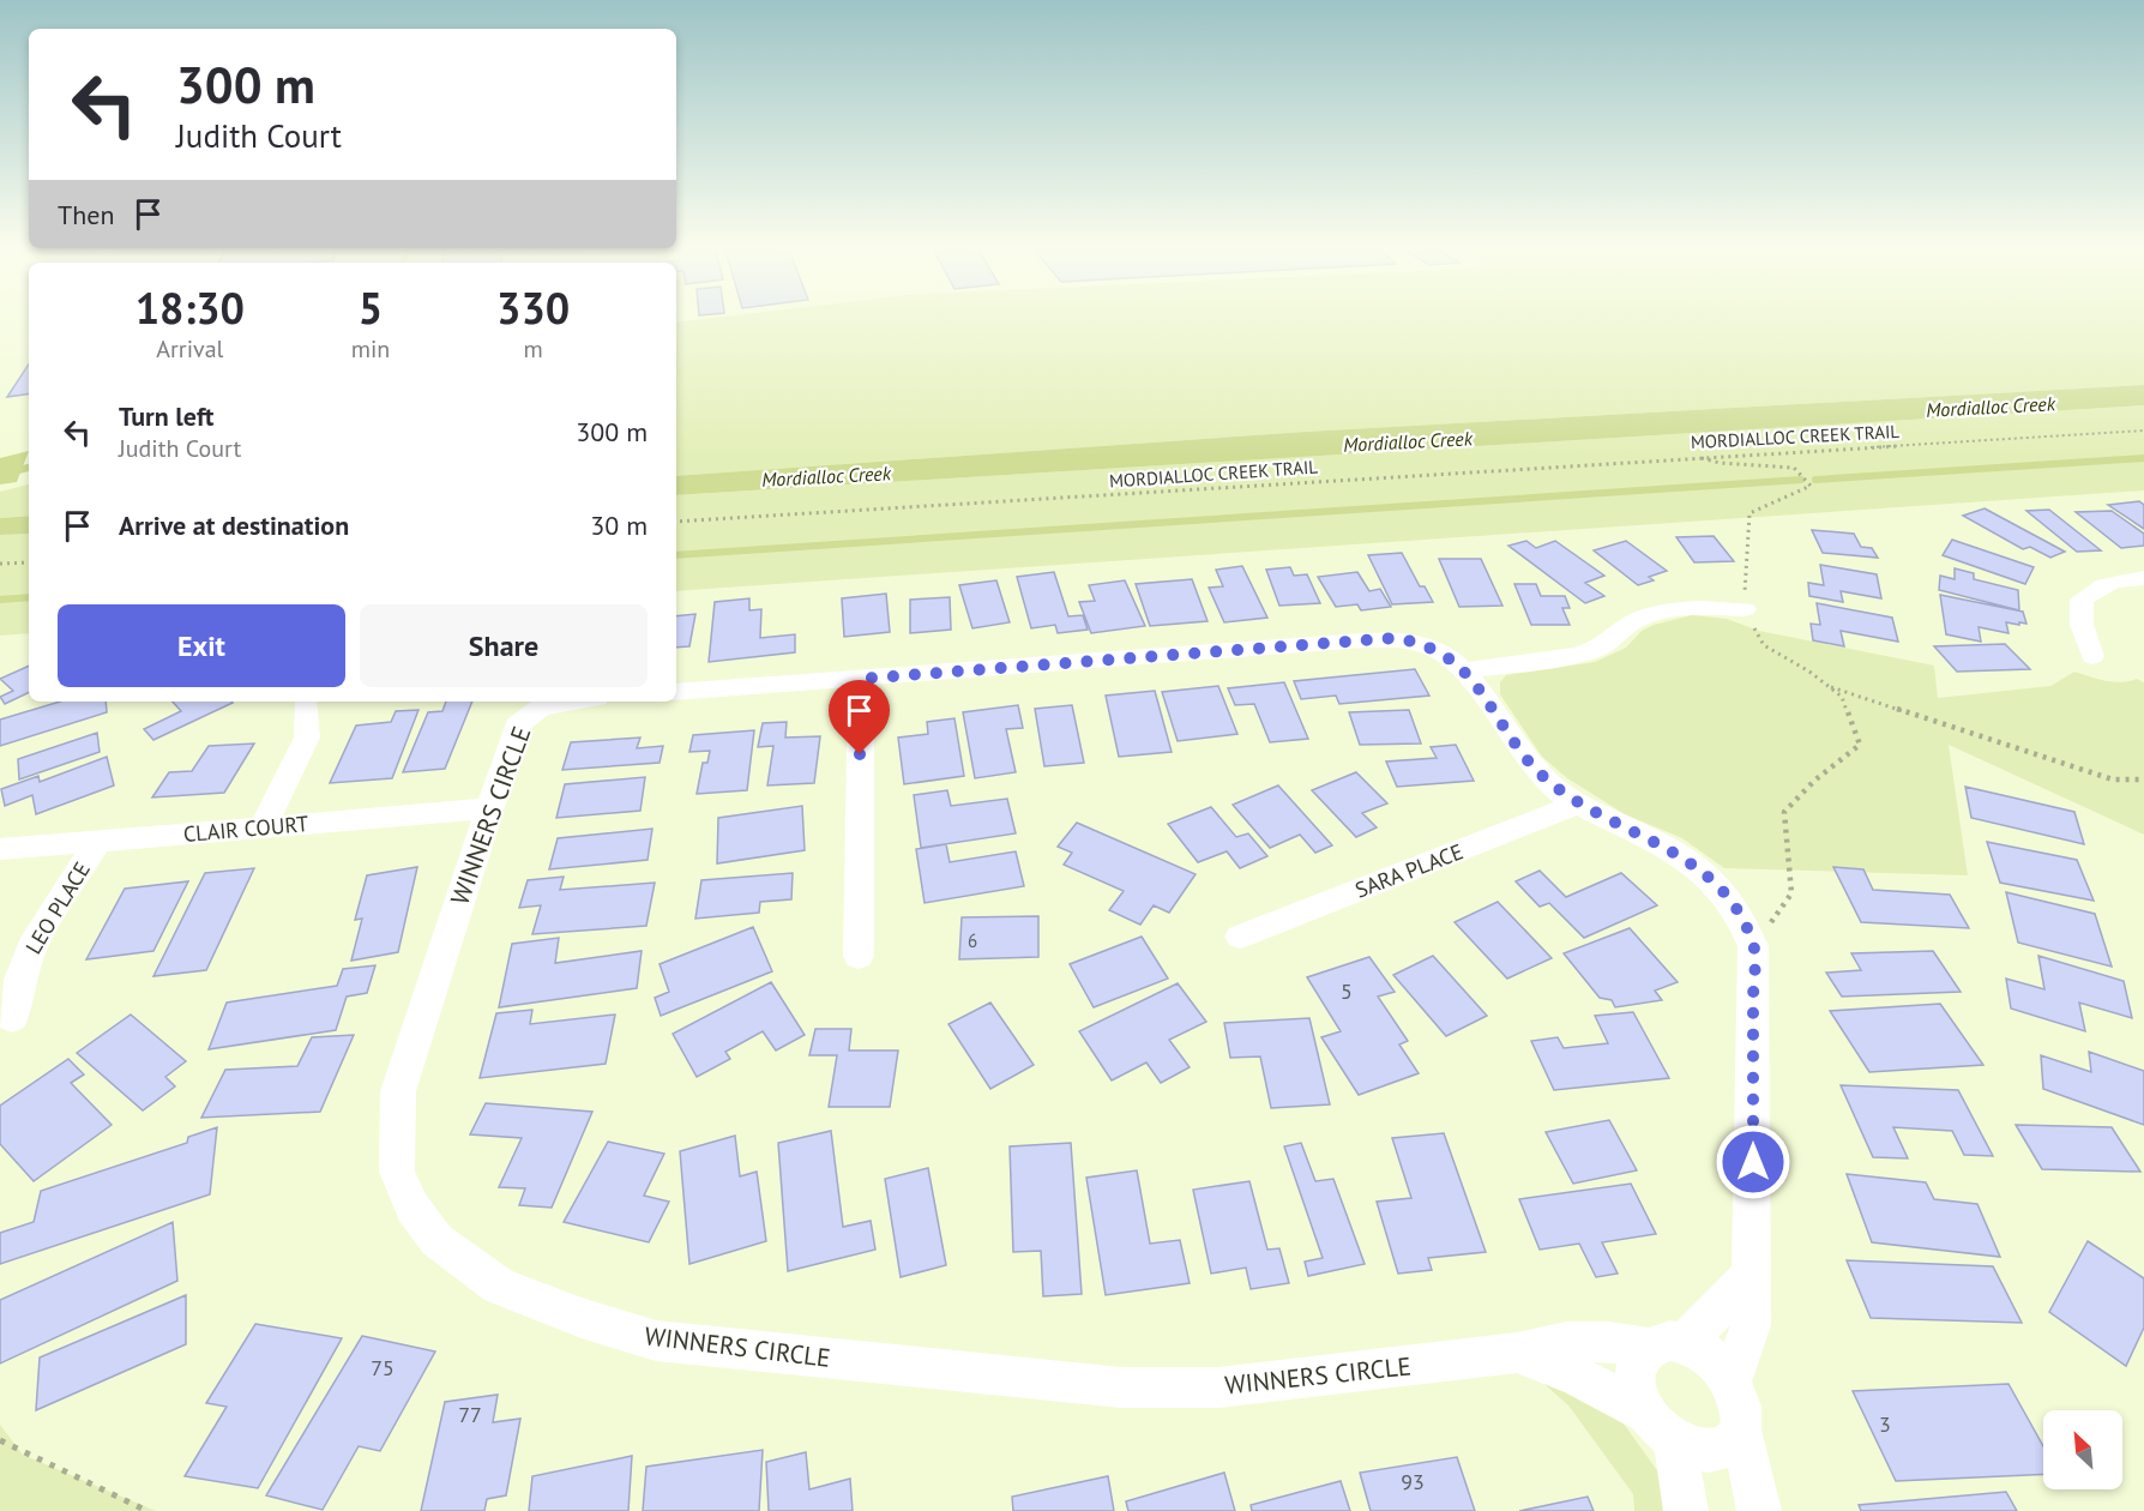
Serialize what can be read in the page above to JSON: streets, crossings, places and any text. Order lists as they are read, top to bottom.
{
  "streets": {
    "street": [
      "WINNERS CIRCLE",
      "CLAIR COURT",
      "SARA PLACE",
      "LEO PLACE"
    ],
    "path": ["MORDIALLOC CREEK TRAIL"]
  },
  "crossings": [
    ["WINNERS CIRCLE", "CLAIR COURT"],
    ["CLAIR COURT", "LEO PLACE"]
  ],
  "water": ["Mordialloc Creek"],
  "house_numbers": [
    "6",
    "5",
    "75",
    "77",
    "3",
    "93"
  ],
  "north": "top left",
  "page": {
    "turn": ["300 m", "Judith Court"],
    "then": "Then",
    "eta": [
      "18:30",
      "Arrival",
      "5",
      "min",
      "330",
      "m"
    ],
    "list": [
      {
        "name": "Turn left",
        "note": "Judith Court",
        "value": "300 m"
      },
      {
        "name": "Arrive at destination",
        "value": "30 m"
      }
    ],
    "buttons": ["Exit", "Share"]
  }
}
